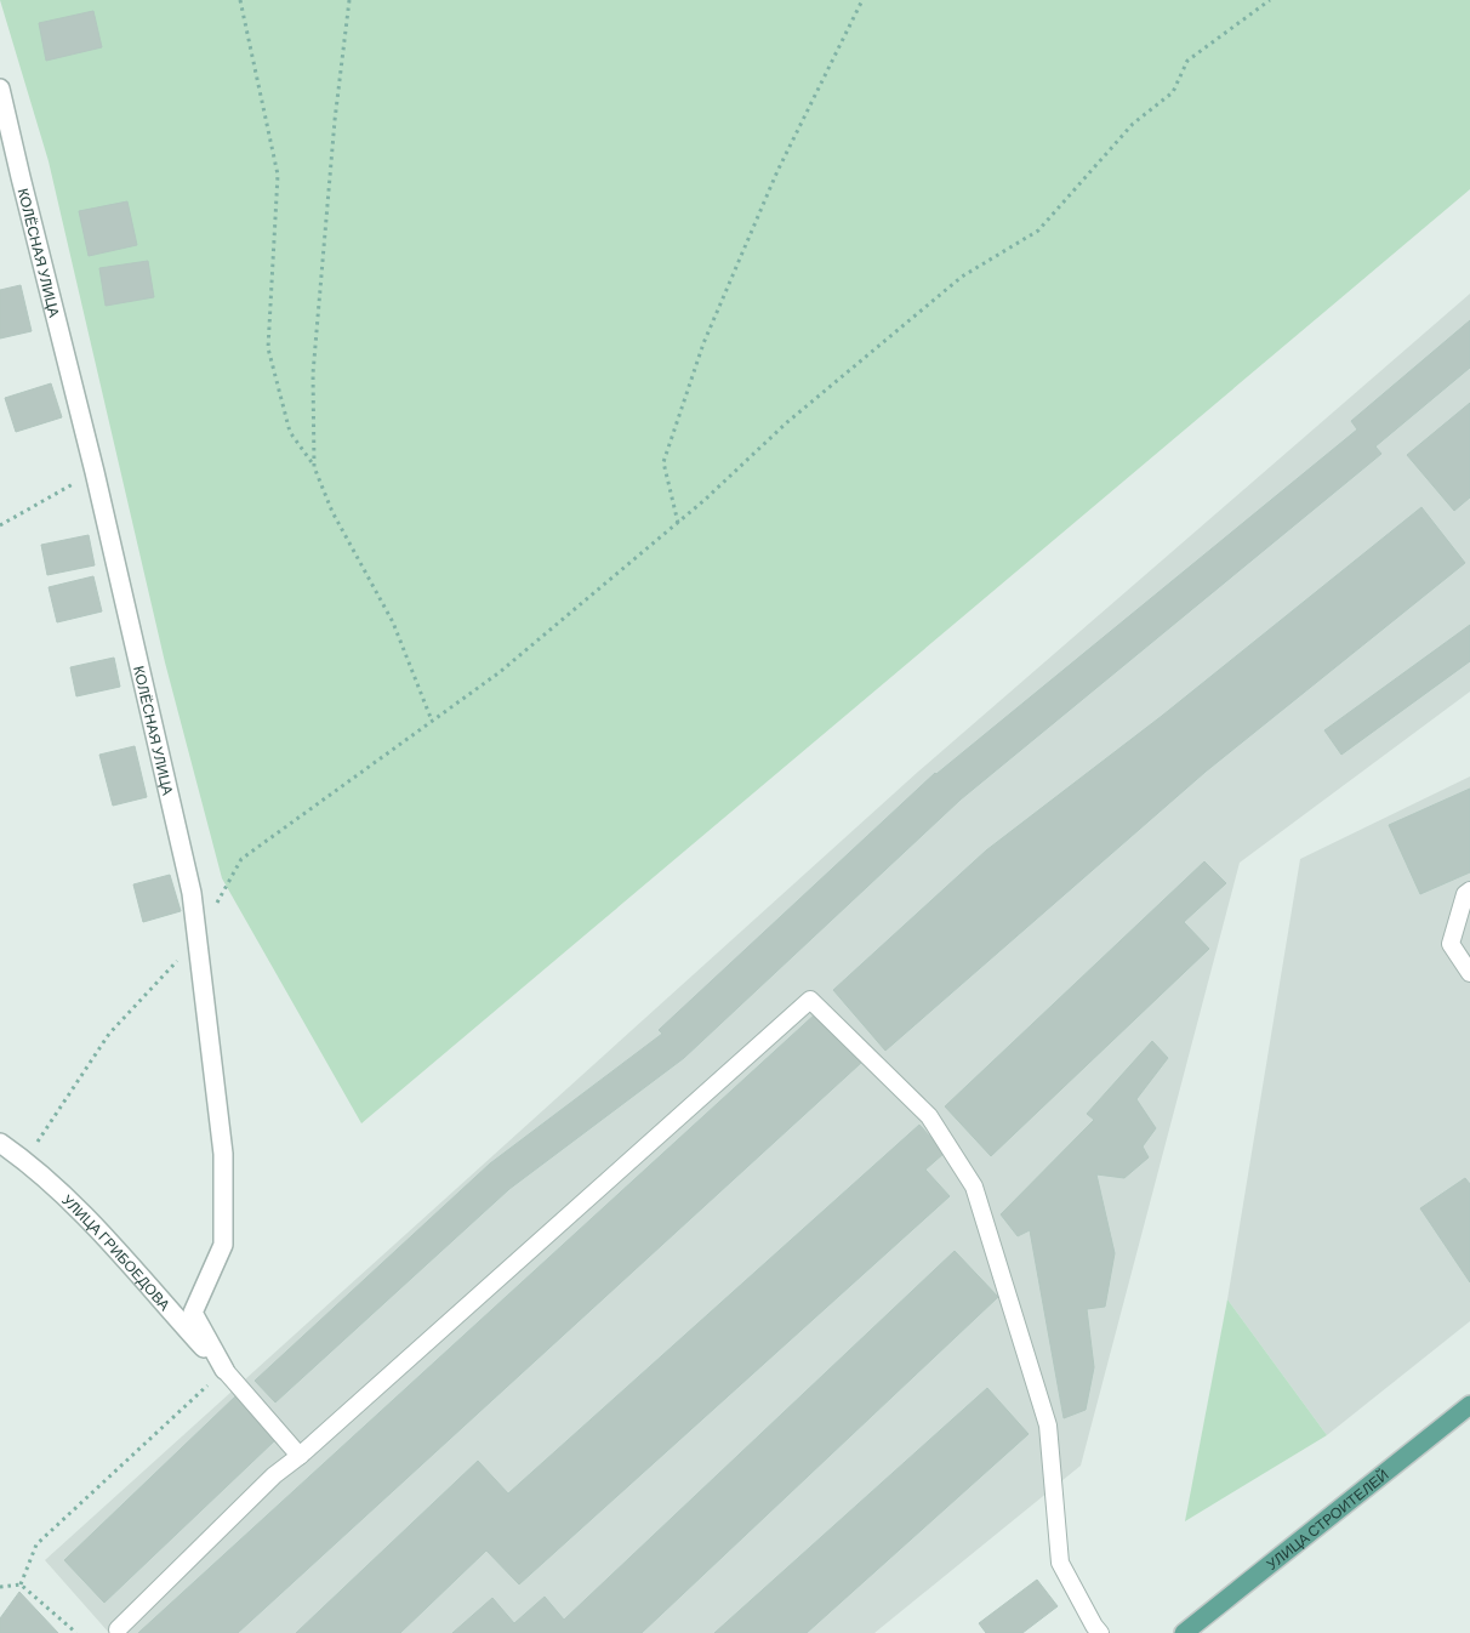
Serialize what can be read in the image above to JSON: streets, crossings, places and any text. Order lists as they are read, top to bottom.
{
  "streets": {
    "main road": ["УЛИЦА СТРОИТЕЛЕЙ"],
    "street": ["КОЛЁСНАЯ УЛИЦА", "УЛИЦА ГРИБОЕДОВА"]
  },
  "crossings": [
    ["КОЛЁСНАЯ УЛИЦА", "УЛИЦА ГРИБОЕДОВА"]
  ]
}
